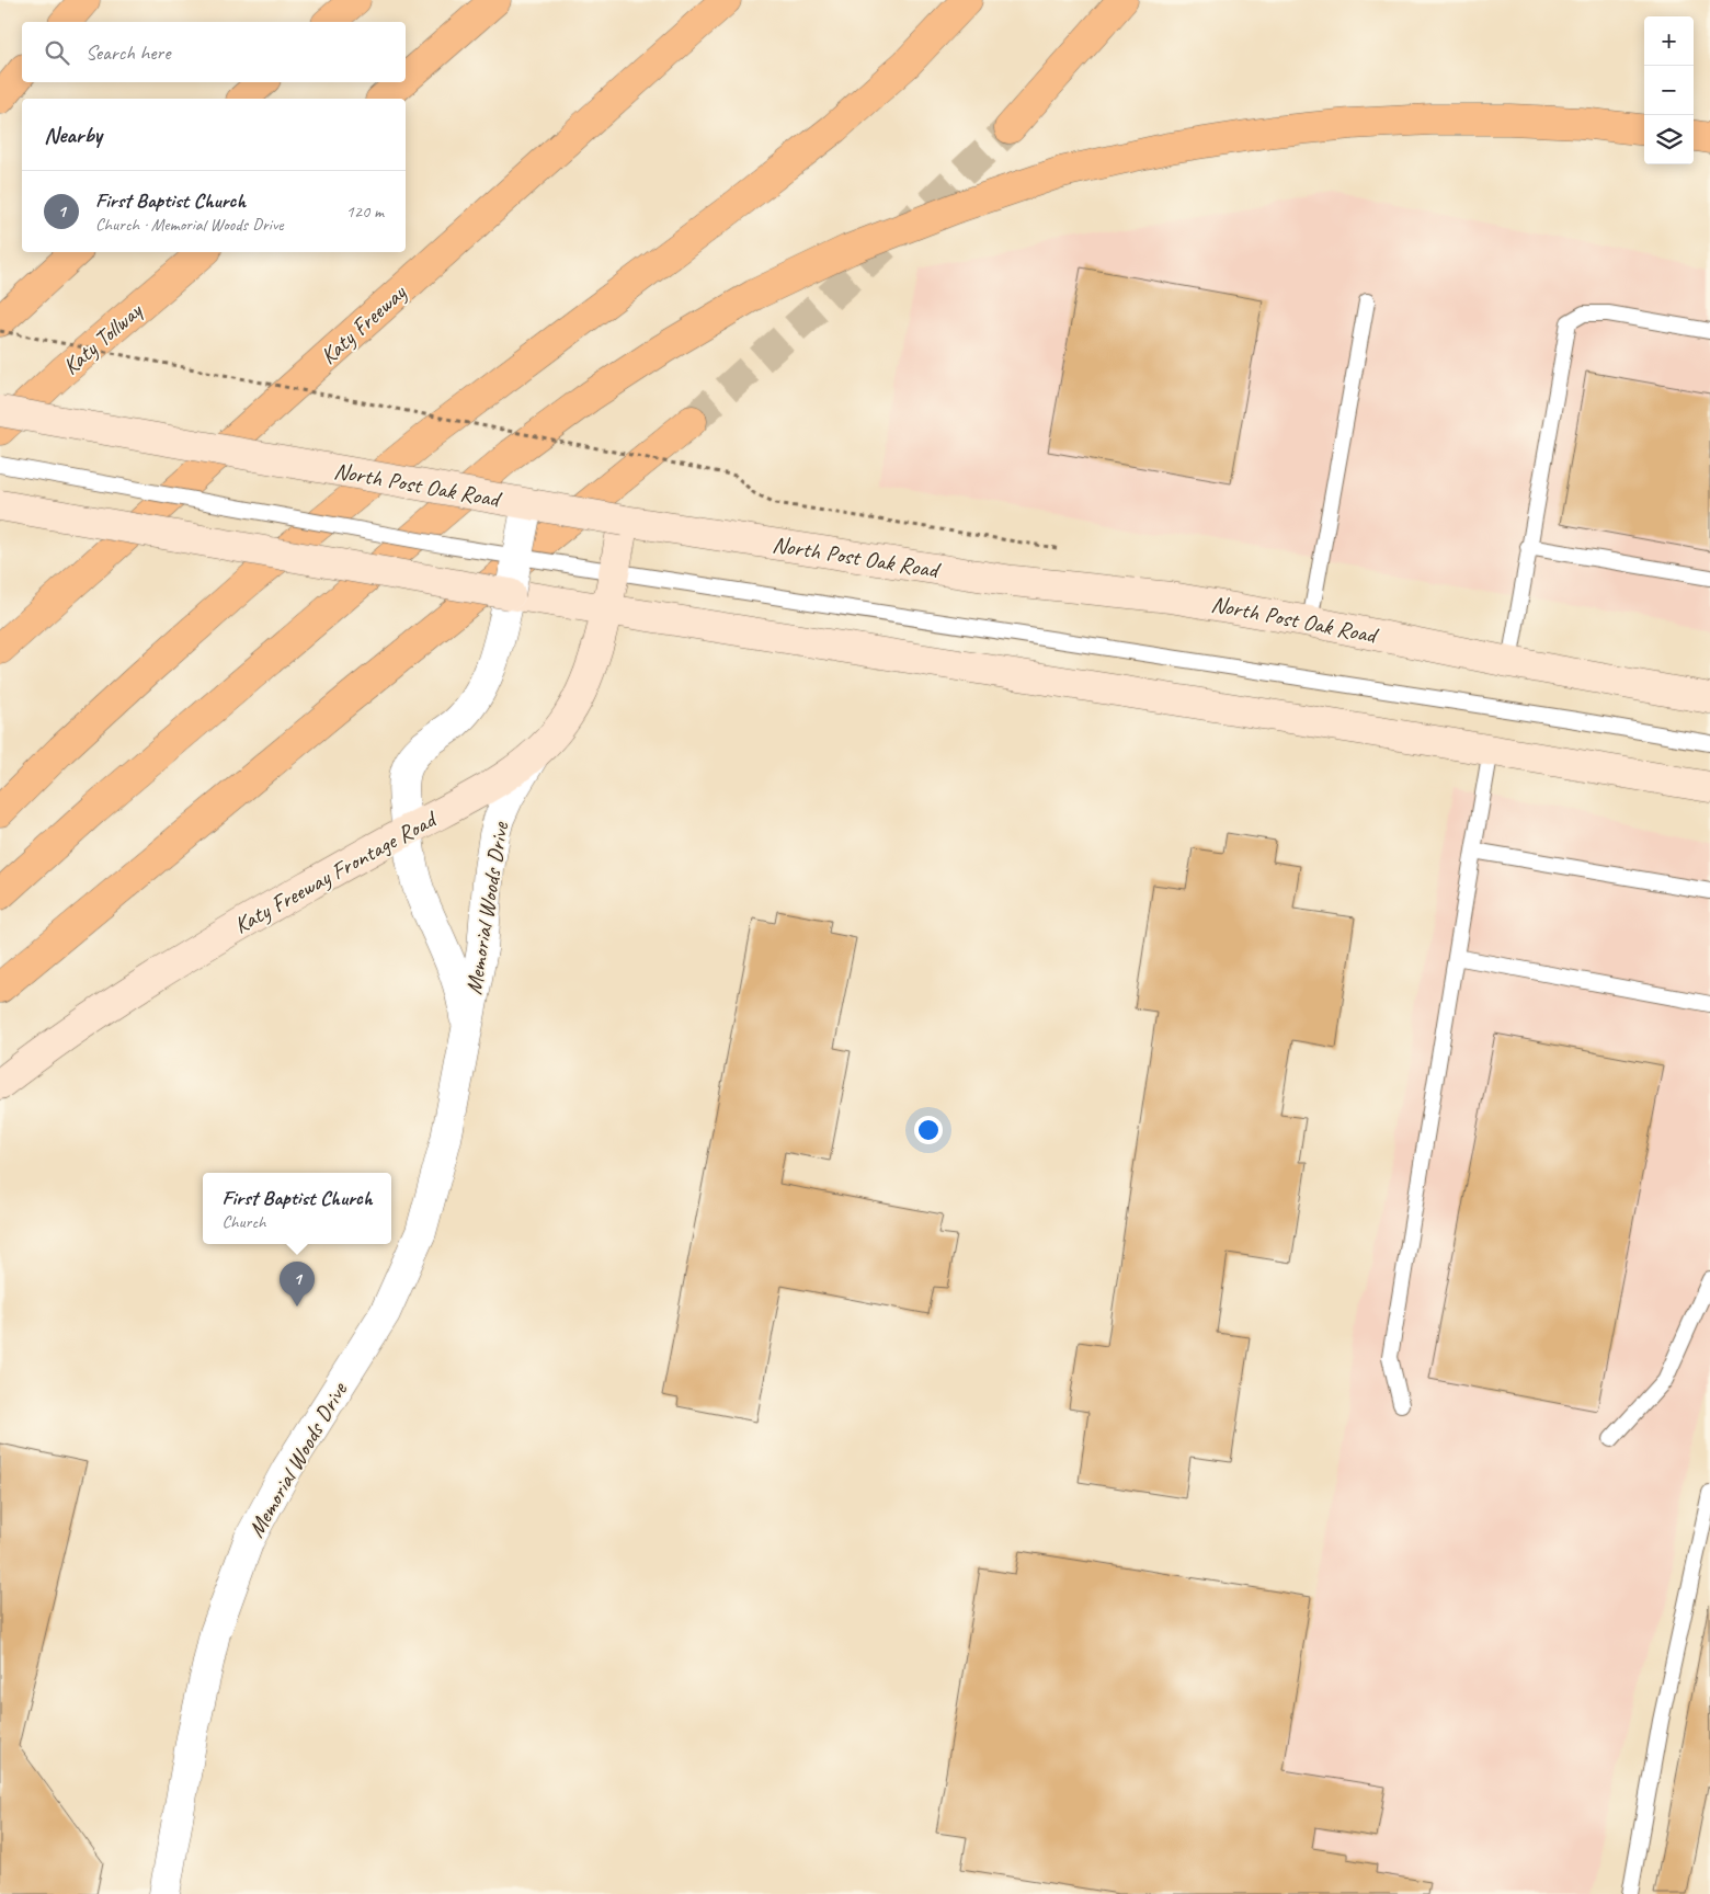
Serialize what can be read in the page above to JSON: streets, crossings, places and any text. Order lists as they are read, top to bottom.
{
  "streets": {
    "highway": ["Katy Freeway", "Katy Tollway"],
    "main road": ["North Post Oak Road", "Katy Freeway Frontage Road"],
    "street": ["Memorial Woods Drive"]
  },
  "crossings": [
    ["North Post Oak Road", "Katy Freeway Frontage Road"],
    ["North Post Oak Road", "Memorial Woods Drive"],
    ["Katy Freeway Frontage Road", "Memorial Woods Drive"]
  ],
  "page": {
    "map_buttons": ["+", "−"],
    "search": "Search here",
    "heading": "Nearby",
    "list": [
      {
        "mark": "1",
        "name": "First Baptist Church",
        "note": "Church · Memorial Woods Drive",
        "value": "120 m"
      }
    ],
    "popup": ["First Baptist Church", "Church"],
    "pins": "1"
  }
}
